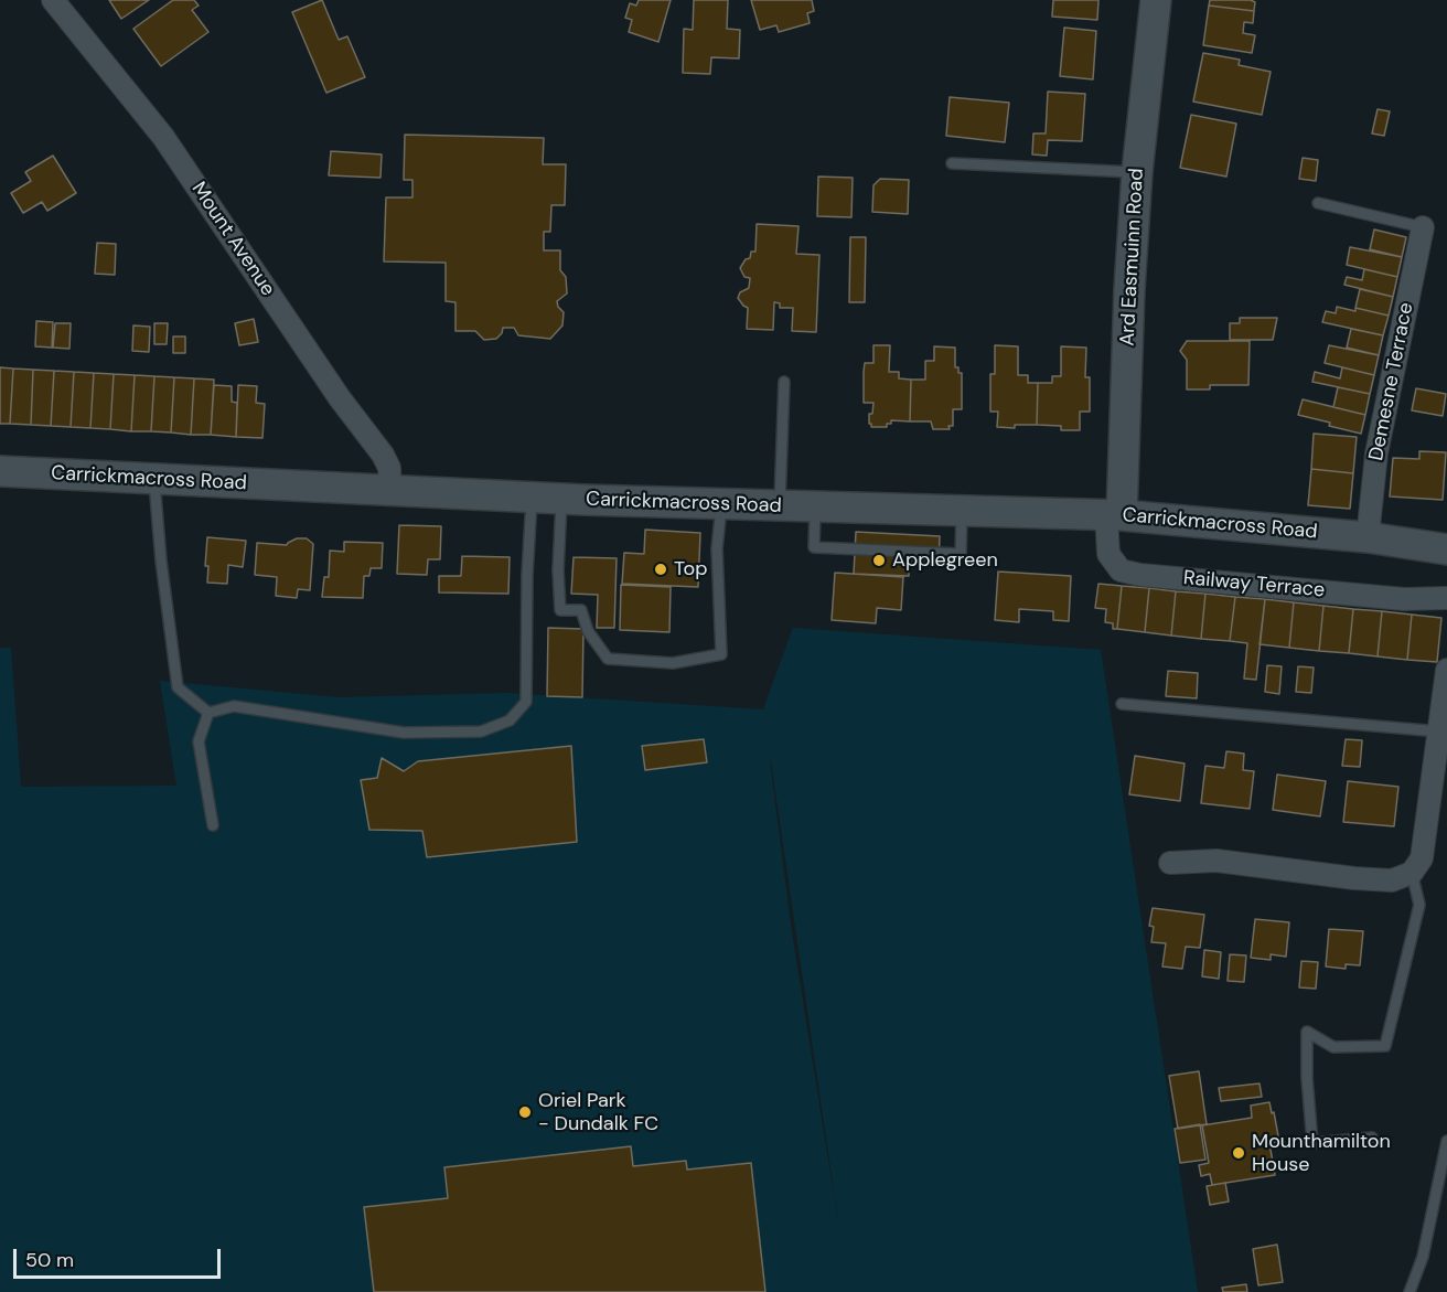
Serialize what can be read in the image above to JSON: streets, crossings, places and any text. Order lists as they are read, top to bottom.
{
  "streets": {
    "main road": ["Ard Easmuinn Road", "Carrickmacross Road"],
    "street": ["Mount Avenue", "Demesne Terrace", "Railway Terrace"]
  },
  "crossings": [
    ["Mount Avenue", "Carrickmacross Road"],
    ["Ard Easmuinn Road", "Carrickmacross Road"],
    ["Ard Easmuinn Road", "Railway Terrace"],
    ["Demesne Terrace", "Carrickmacross Road"],
    ["Carrickmacross Road", "Railway Terrace"]
  ],
  "places": [
    "Applegreen",
    "Top",
    "Oriel Park - Dundalk FC",
    "Mounthamilton House"
  ],
  "scale_bar": "50 m"
}
